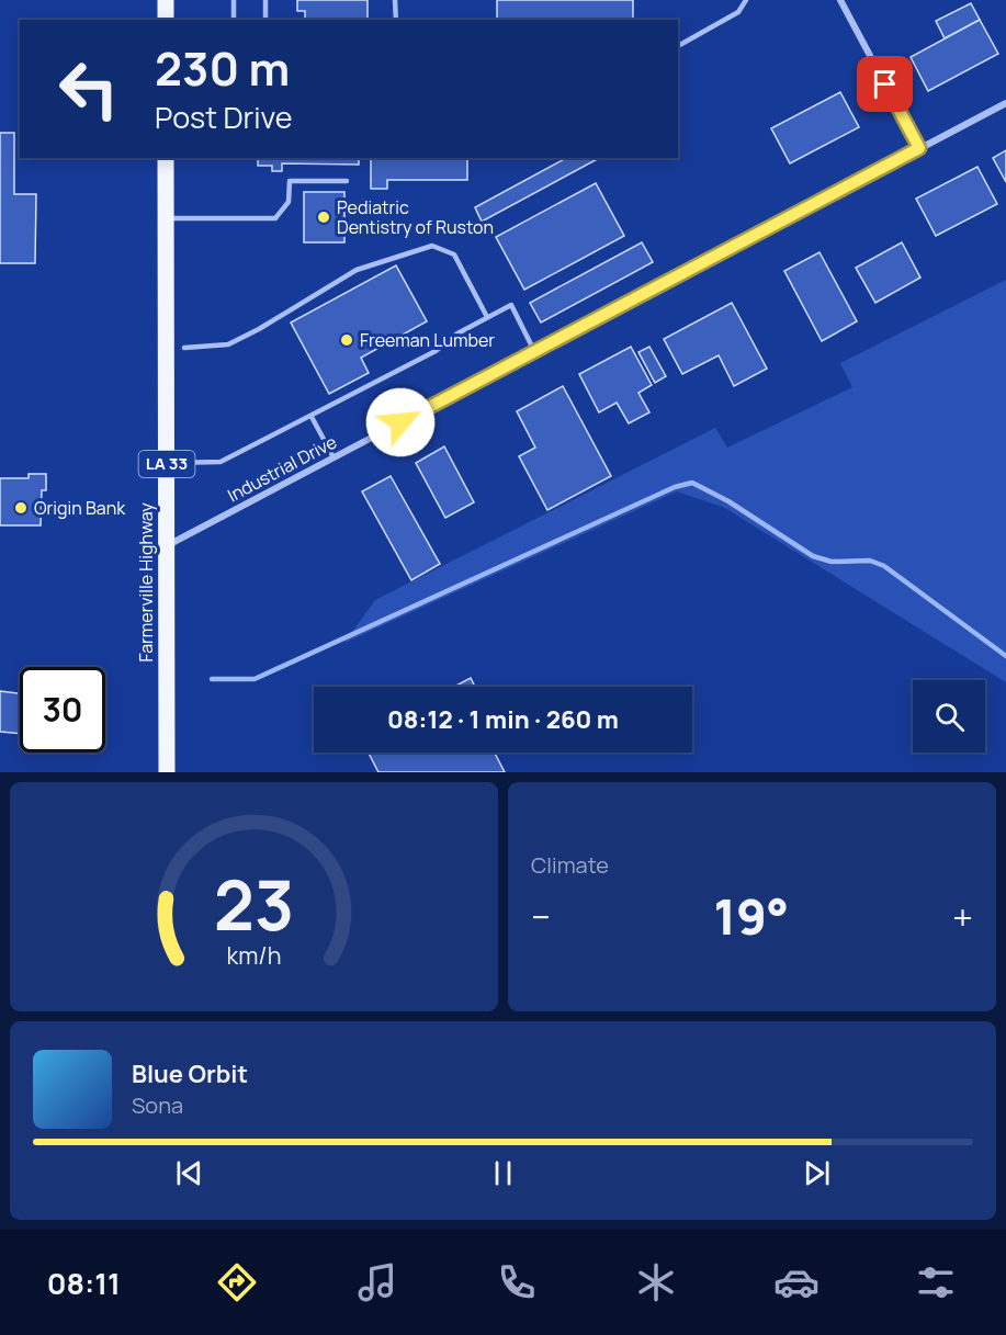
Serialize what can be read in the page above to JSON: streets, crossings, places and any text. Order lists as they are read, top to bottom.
{
  "streets": {
    "main road": ["LA 33", "Farmerville Highway"],
    "street": ["Industrial Drive"]
  },
  "crossings": [
    ["Industrial Drive", "Farmerville Highway"]
  ],
  "places": ["Pediatric Dentistry of Ruston", "Freeman Lumber", "Origin Bank"],
  "page": {
    "turn": ["230 m", "Post Drive"],
    "limit": "30",
    "trip": "08:12 · 1 min · 260 m",
    "tile": "Climate",
    "heat": ["−", "19°", "+"],
    "song": ["Blue Orbit", "Sona"],
    "tabs": "08:11",
    "gauge": ["23", "km/h"]
  }
}
